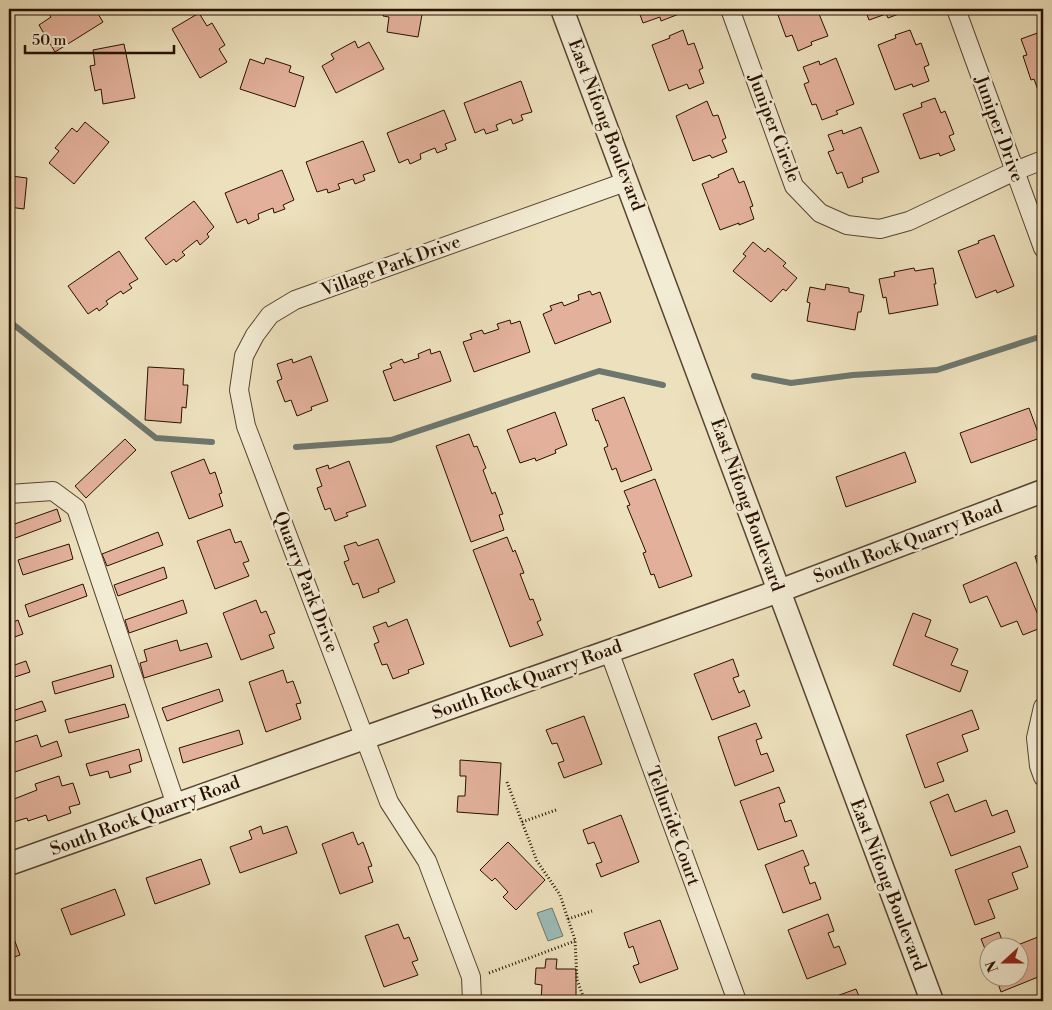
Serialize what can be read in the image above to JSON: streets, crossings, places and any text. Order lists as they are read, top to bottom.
{
  "streets": {
    "street": [
      "East Nifong Boulevard",
      "Juniper Circle",
      "Juniper Drive",
      "Village Park Drive",
      "South Rock Quarry Road",
      "Quarry Park Drive",
      "Telluride Court"
    ]
  },
  "crossings": [
    ["East Nifong Boulevard", "Village Park Drive"],
    ["East Nifong Boulevard", "South Rock Quarry Road"],
    ["Juniper Circle", "Juniper Drive"],
    ["Village Park Drive", "Quarry Park Drive"],
    ["South Rock Quarry Road", "Quarry Park Drive"],
    ["South Rock Quarry Road", "Telluride Court"]
  ],
  "scale_bar": "50 m",
  "north": "left"
}
